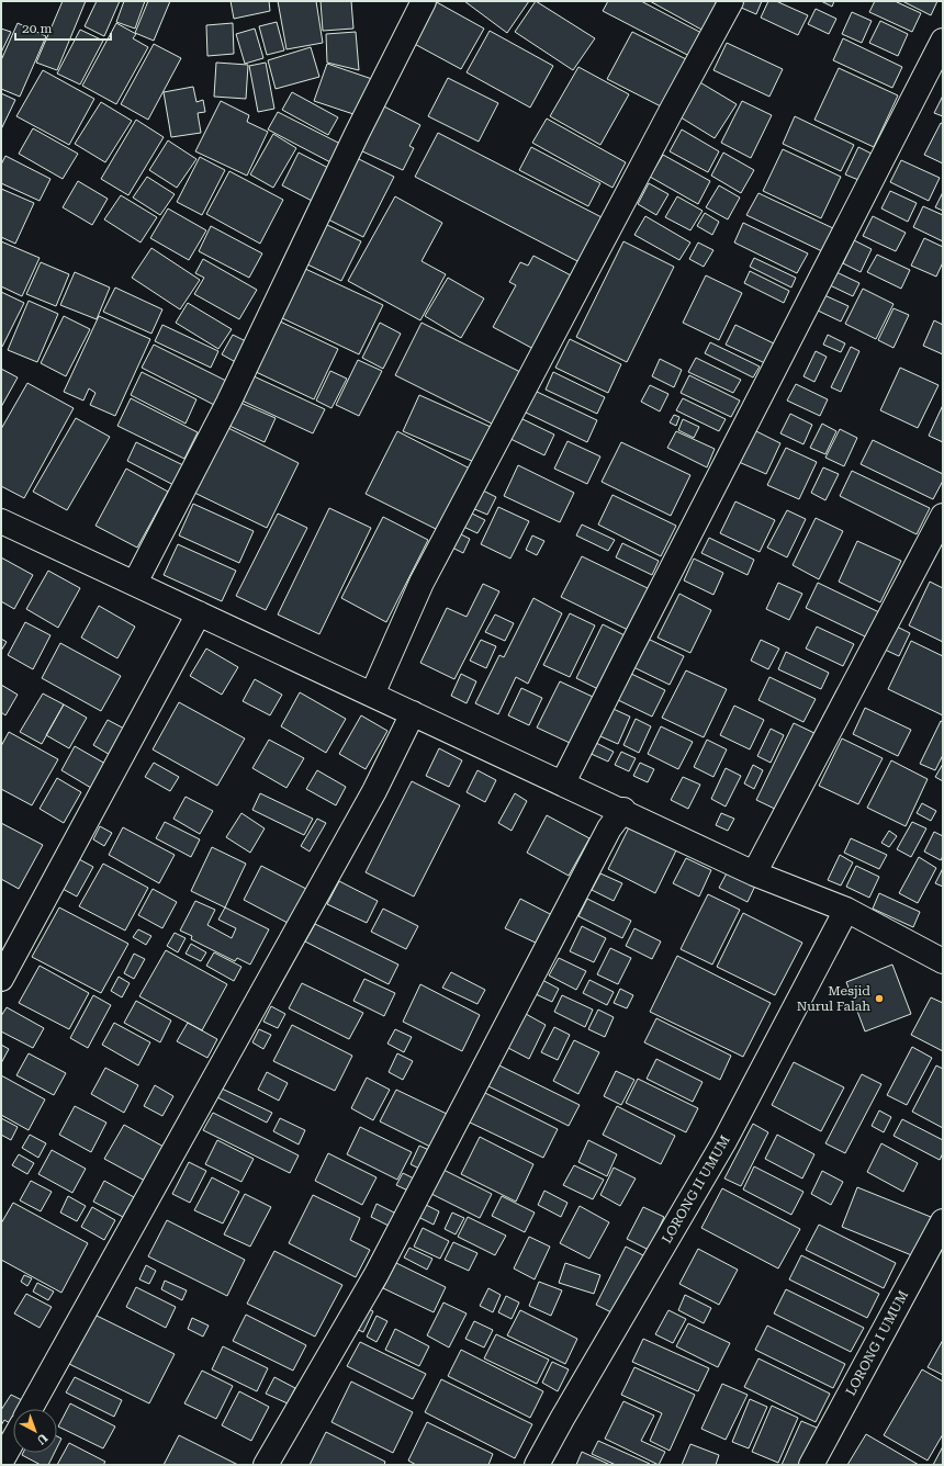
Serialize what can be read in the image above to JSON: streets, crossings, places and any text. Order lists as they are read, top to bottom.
{
  "streets": {
    "street": ["LORONG II UMUM", "LORONG I UMUM"]
  },
  "places": ["Mesjid Nurul Falah"],
  "scale_bar": "20 m",
  "north": "bottom right"
}
